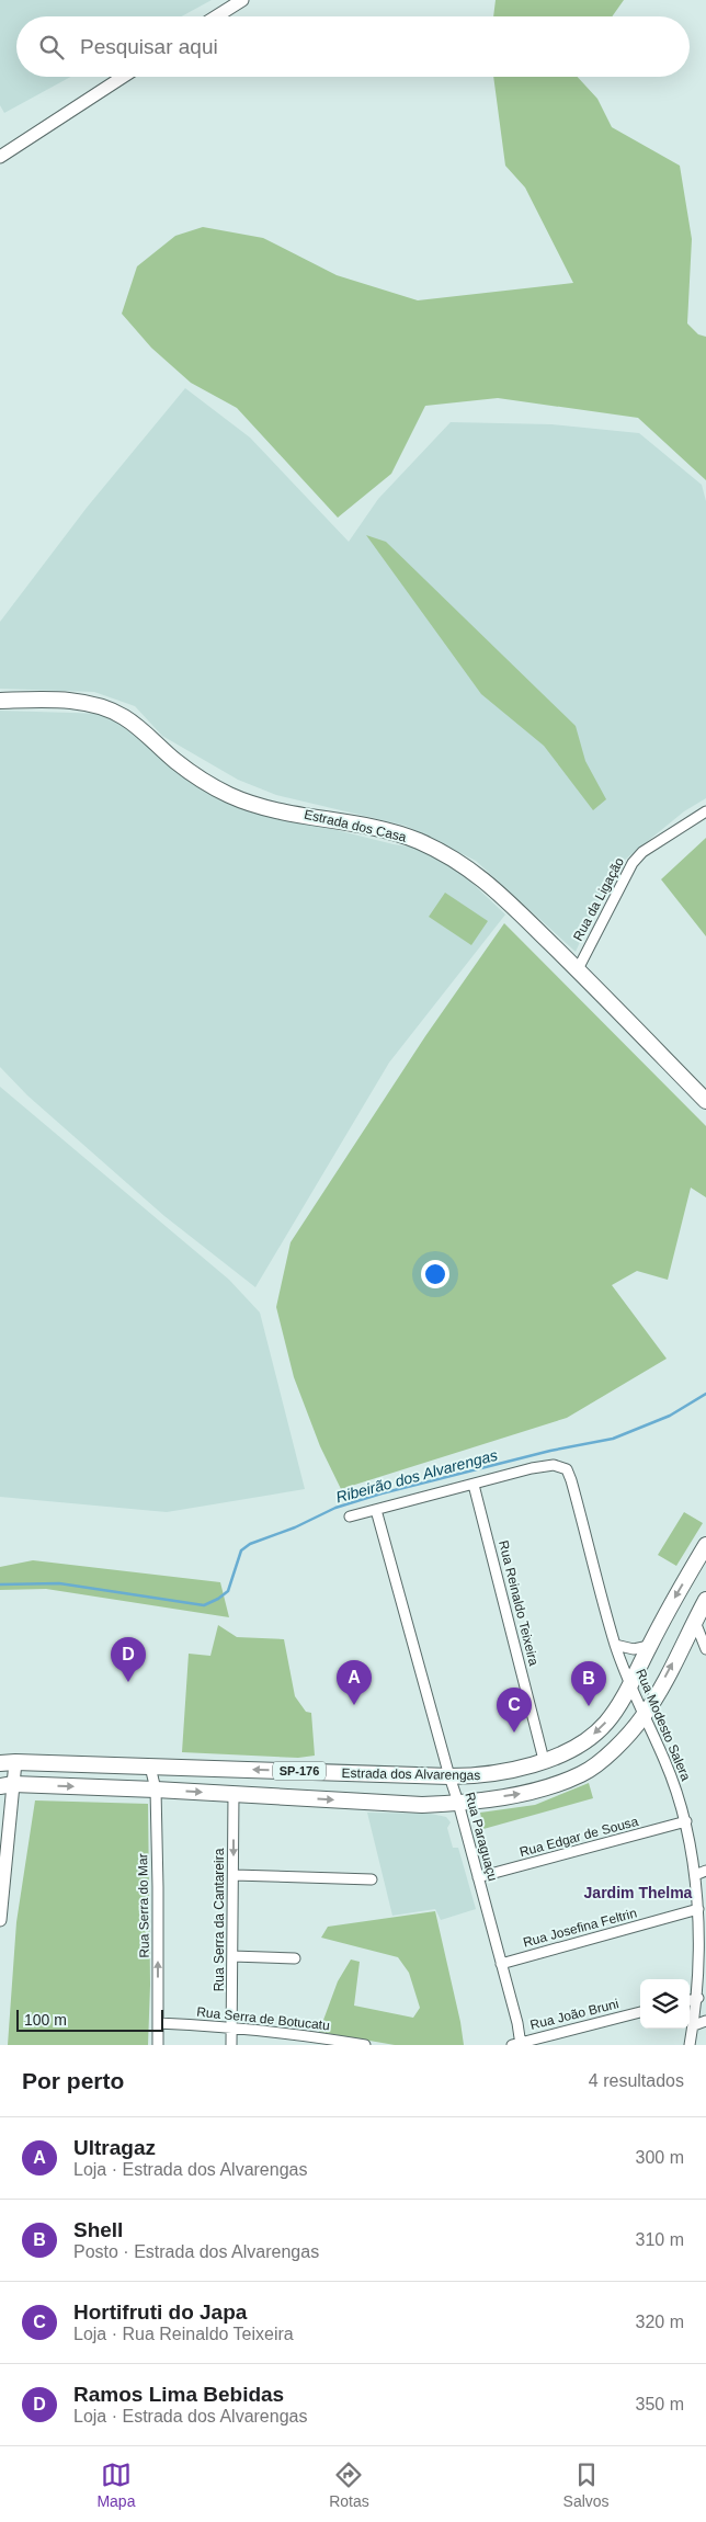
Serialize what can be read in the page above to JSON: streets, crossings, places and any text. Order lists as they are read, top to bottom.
{
  "streets": {
    "main road": ["Estrada dos Casa", "SP-176", "Estrada dos Alvarengas"],
    "street": [
      "Rua da Ligação",
      "Rua Reinaldo Teixeira",
      "Rua Modesto Salera",
      "Rua Paraguaçu",
      "Rua Edgar de Sousa",
      "Rua Serra do Mar",
      "Rua Serra da Cantareira",
      "Rua Josefina Feltrin",
      "Rua João Bruni",
      "Rua Serra de Botucatu"
    ]
  },
  "crossings": [
    ["Estrada dos Casa", "Rua da Ligação"],
    ["Rua Reinaldo Teixeira", "Rua Modesto Salera"],
    ["Rua Reinaldo Teixeira", "Estrada dos Alvarengas"],
    ["Rua Modesto Salera", "Estrada dos Alvarengas"],
    ["Rua Modesto Salera", "Rua Edgar de Sousa"],
    ["Rua Modesto Salera", "Rua Josefina Feltrin"],
    ["Estrada dos Alvarengas", "Rua Paraguaçu"],
    ["Estrada dos Alvarengas", "Rua Serra do Mar"],
    ["Estrada dos Alvarengas", "Rua Serra da Cantareira"],
    ["Rua Paraguaçu", "Rua Edgar de Sousa"],
    ["Rua Paraguaçu", "Rua Josefina Feltrin"],
    ["Rua Paraguaçu", "Rua João Bruni"],
    ["Rua Serra do Mar", "Rua Serra de Botucatu"],
    ["Rua Serra da Cantareira", "Rua Serra de Botucatu"]
  ],
  "one_way": ["Rua Serra do Mar"],
  "districts": ["Jardim Thelma"],
  "water": ["Ribeirão dos Alvarengas"],
  "scale_bar": "100 m",
  "page": {
    "search": "Pesquisar aqui",
    "pins": [
      "D",
      "A",
      "B",
      "C"
    ],
    "scale": "100 m",
    "heading": ["Por perto", "4 resultados"],
    "list": [
      {
        "mark": "A",
        "name": "Ultragaz",
        "note": "Loja · Estrada dos Alvarengas",
        "value": "300 m"
      },
      {
        "mark": "B",
        "name": "Shell",
        "note": "Posto · Estrada dos Alvarengas",
        "value": "310 m"
      },
      {
        "mark": "C",
        "name": "Hortifruti do Japa",
        "note": "Loja · Rua Reinaldo Teixeira",
        "value": "320 m"
      },
      {
        "mark": "D",
        "name": "Ramos Lima Bebidas",
        "note": "Loja · Estrada dos Alvarengas",
        "value": "350 m"
      }
    ],
    "nav": ["Mapa", "Rotas", "Salvos"]
  }
}
